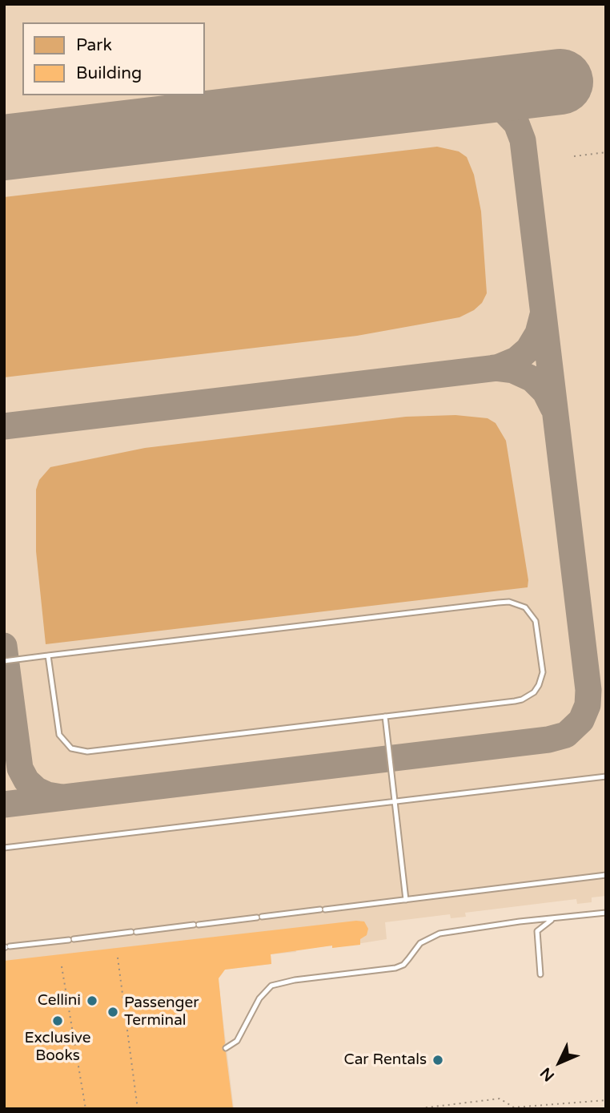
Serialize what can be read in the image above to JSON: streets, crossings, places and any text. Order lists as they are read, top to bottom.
{
  "places": [
    "Cellini",
    "Passenger Terminal",
    "Exclusive Books",
    "Car Rentals"
  ],
  "legend": ["Park", "Building"],
  "north": "bottom left"
}
